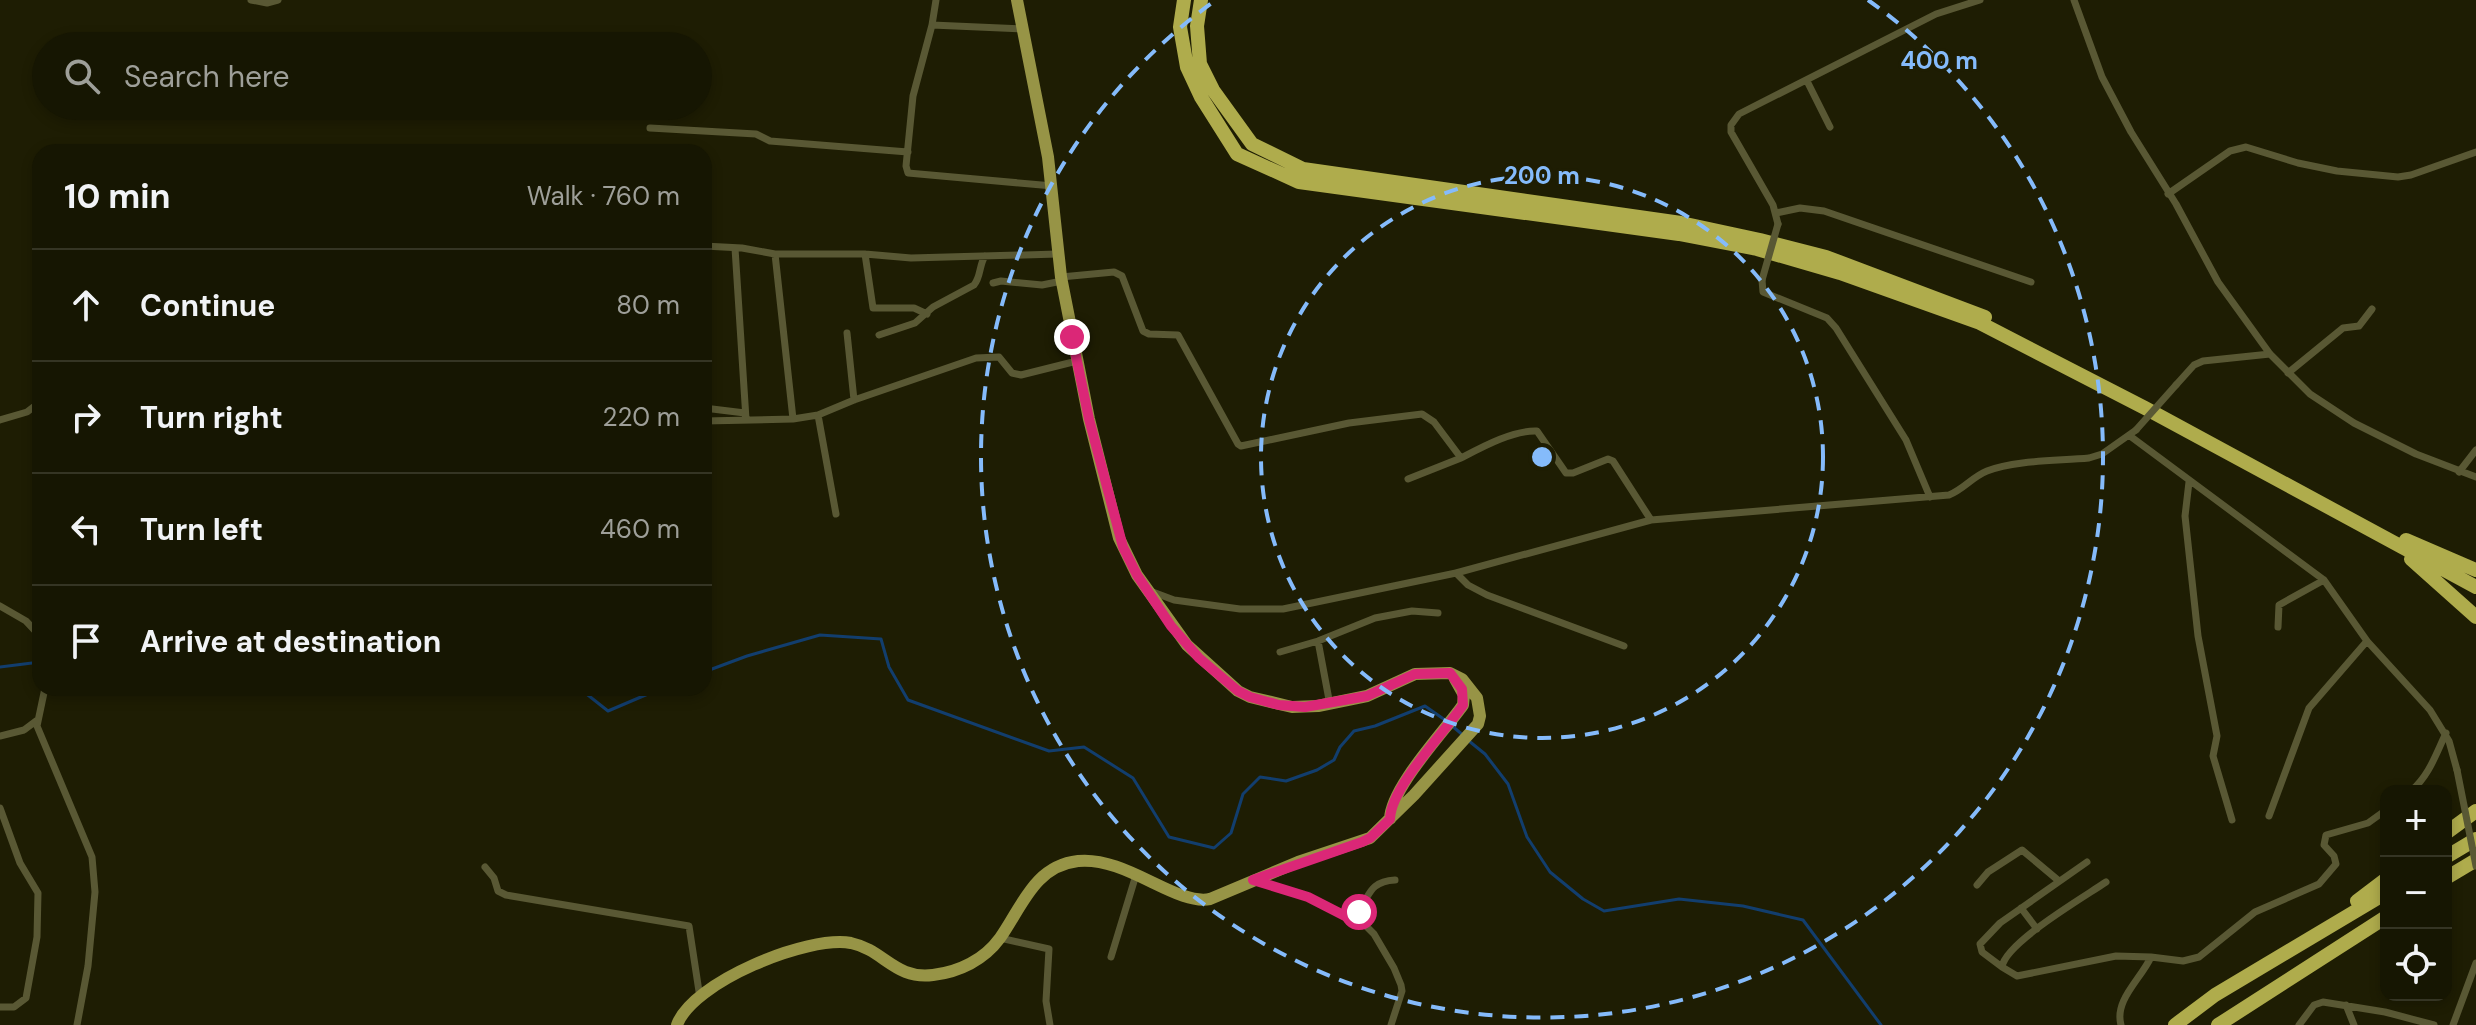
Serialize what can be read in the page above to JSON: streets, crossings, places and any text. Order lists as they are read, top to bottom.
{
  "page": {
    "search": "Search here",
    "heading": ["10 min", "Walk · 760 m"],
    "list": [
      ["Continue", "80 m"],
      ["Turn right", "220 m"],
      ["Turn left", "460 m"],
      "Arrive at destination"
    ],
    "map_buttons": ["+", "−"]
  },
  "rings": ["400 m", "200 m"]
}
